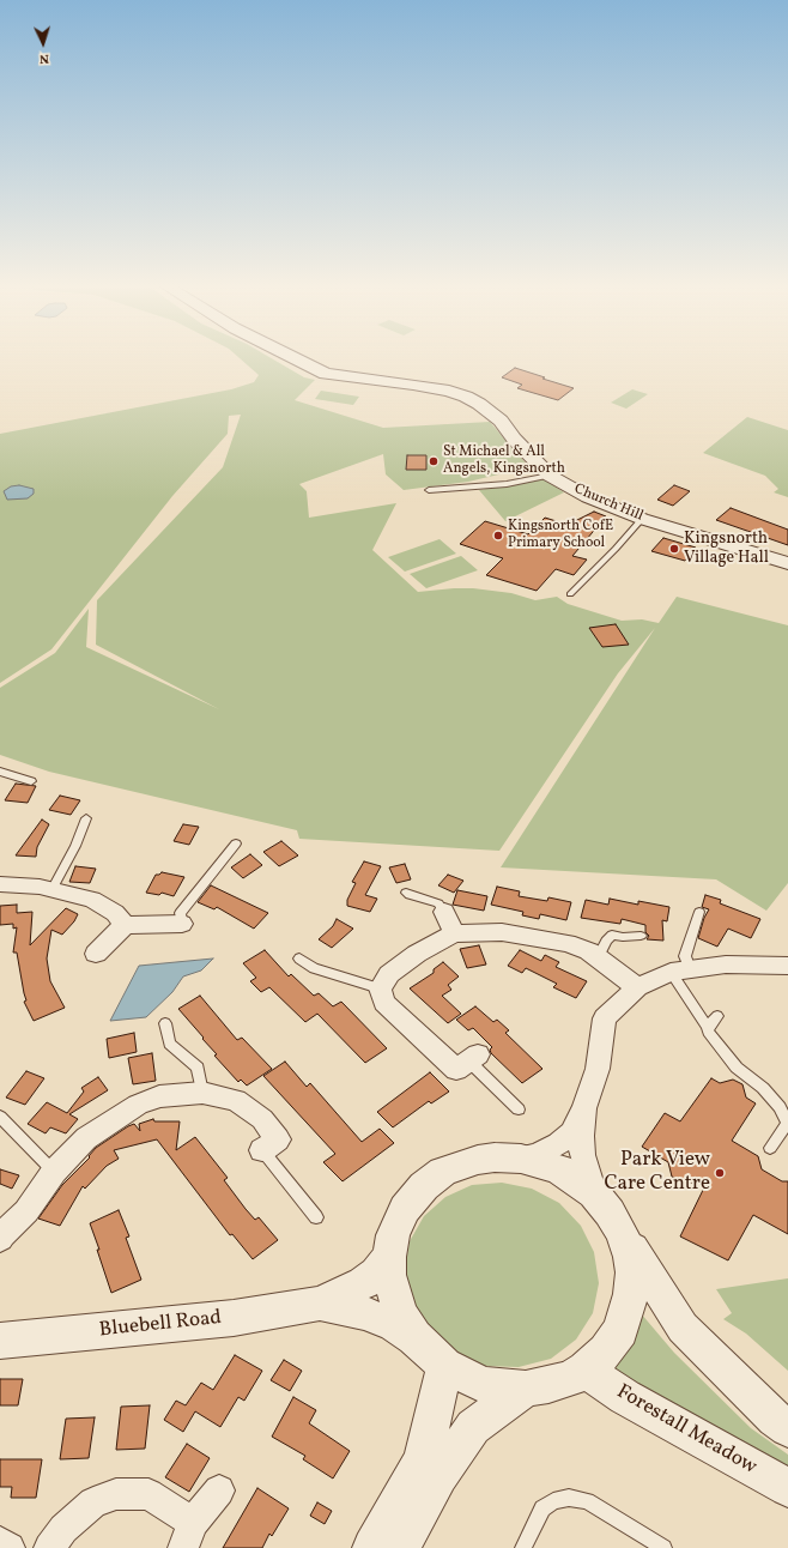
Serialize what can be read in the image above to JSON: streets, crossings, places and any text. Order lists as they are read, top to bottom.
{
  "streets": {
    "street": ["Church Hill", "Bluebell Road", "Forestall Meadow"]
  },
  "places": [
    "St Michael & All Angels, Kingsnorth",
    "Kingsnorth CofE Primary School",
    "Kingsnorth Village Hall",
    "Park View Care Centre"
  ],
  "north": "bottom"
}
